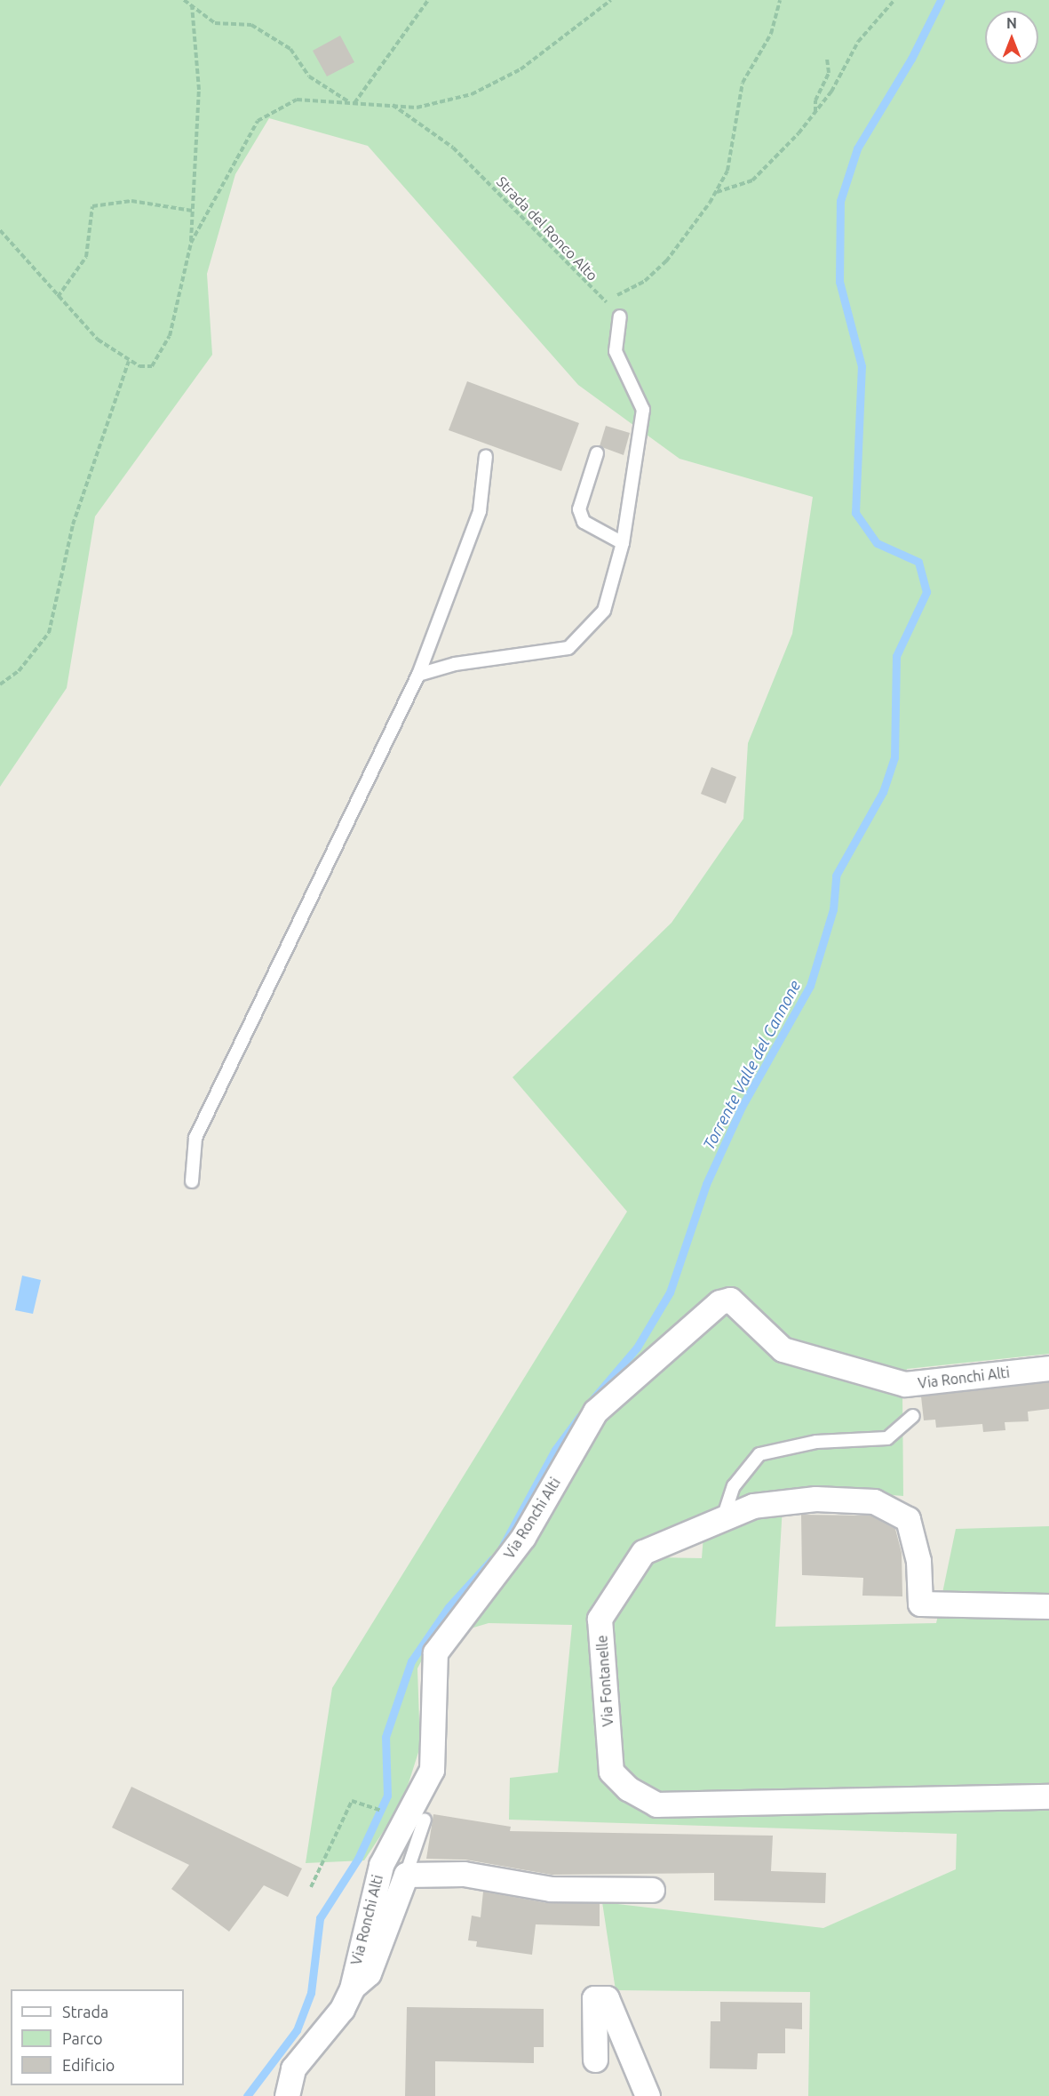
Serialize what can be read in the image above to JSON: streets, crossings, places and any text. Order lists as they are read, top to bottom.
{
  "streets": {
    "street": ["Via Ronchi Alti", "Via Fontanelle"],
    "path": ["Strada del Ronco Alto"]
  },
  "water": ["Torrente Valle del Cannone"],
  "legend": ["Strada", "Parco", "Edificio"],
  "north": "top"
}
